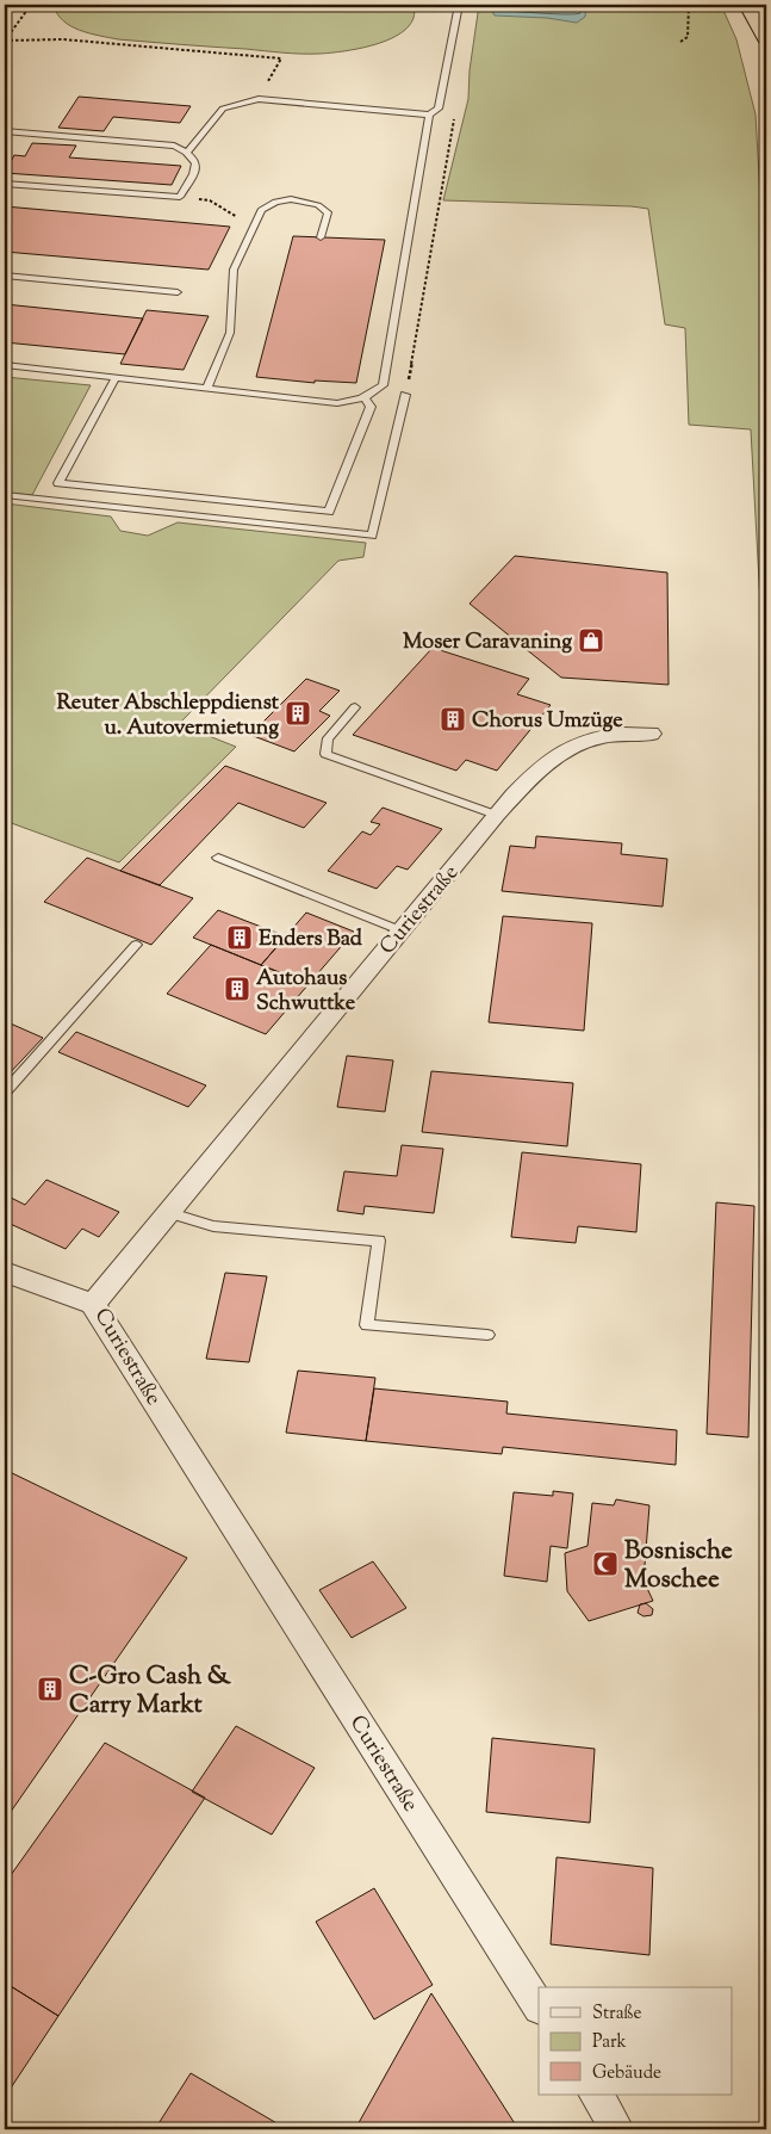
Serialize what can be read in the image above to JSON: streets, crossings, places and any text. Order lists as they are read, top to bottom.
{
  "streets": {
    "street": ["Curiestraße"]
  },
  "places": {
    "shop": ["Moser Caravaning"],
    "building": [
      "Reuter Abschleppdienst u. Autovermietung",
      "Chorus Umzüge",
      "Enders Bad",
      "Autohaus Schwuttke",
      "C-Gro Cash & Carry Markt"
    ],
    "mosque": ["Bosnische Moschee"]
  },
  "legend": ["Straße", "Park", "Gebäude"]
}
